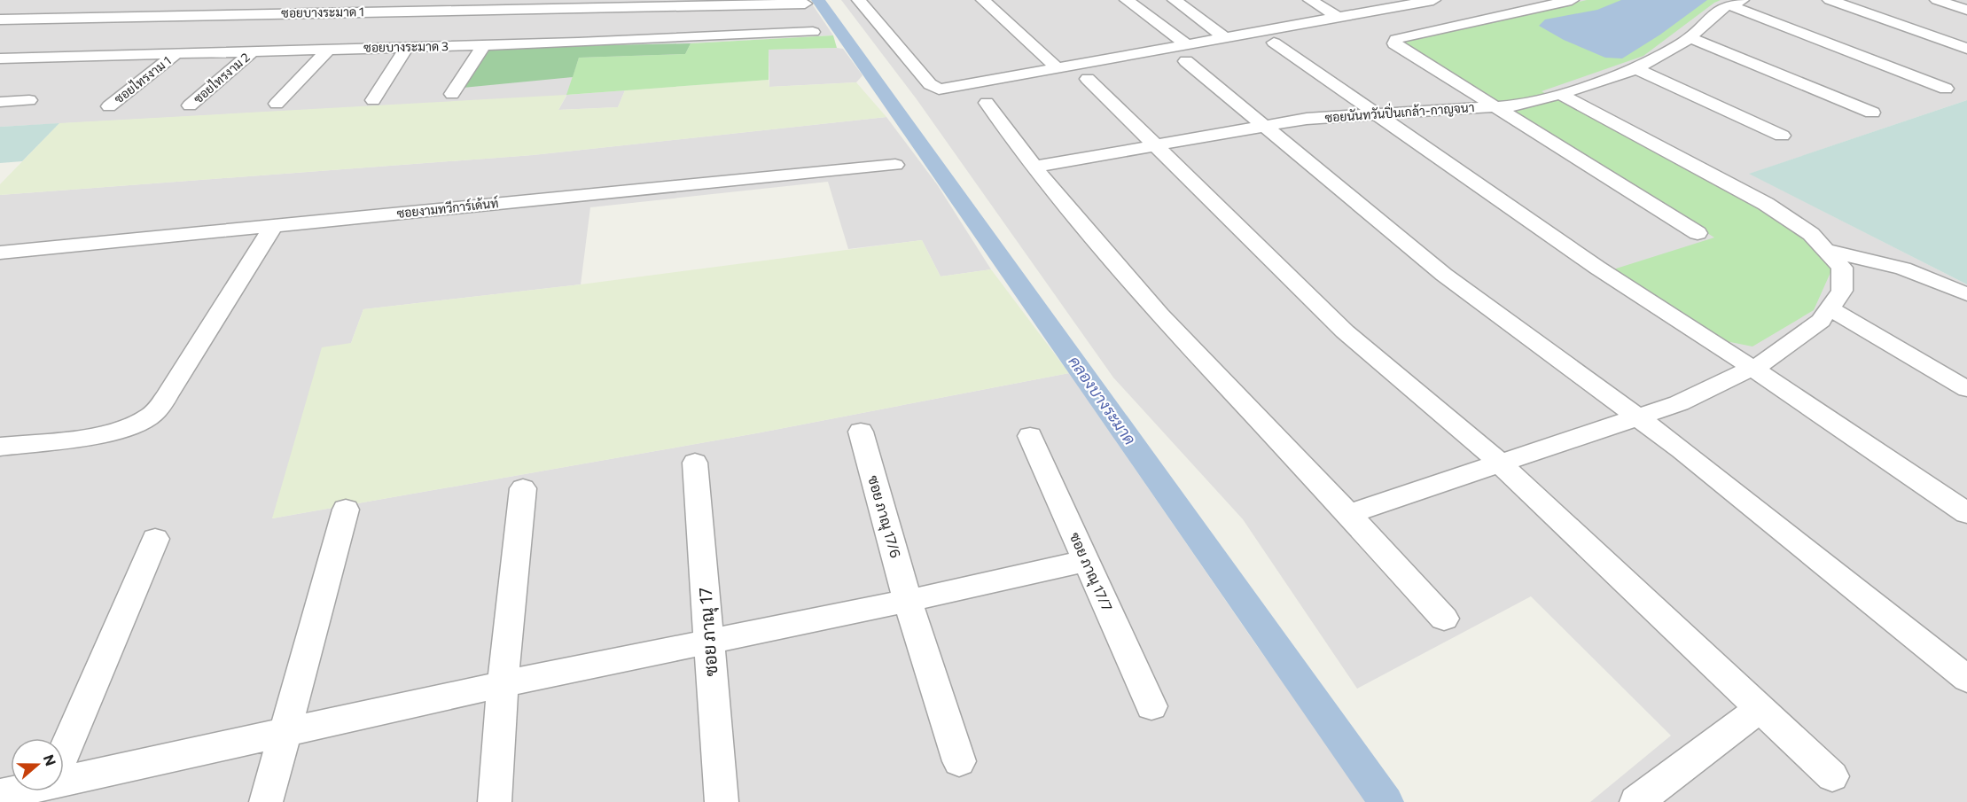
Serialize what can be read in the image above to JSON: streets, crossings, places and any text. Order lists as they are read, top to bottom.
{
  "streets": {
    "street": [
      "ซอยบางระมาด 1",
      "ซอยบางระมาด 3",
      "ซอยไทรงาม 2",
      "ซอยไทรงาม 1",
      "ซอยนันทวันปิ่นเกล้า-กาญจนา",
      "ซอยงามทวีการ์เด้นท์",
      "ซอย ภาณุ 17/6",
      "ซอย ภาณุ 17/7",
      "ซอย ภาณุ 17"
    ]
  },
  "crossings": [
    ["ซอยบางระมาด 3", "ซอยไทรงาม 2"],
    ["ซอยบางระมาด 3", "ซอยไทรงาม 1"]
  ],
  "water": ["คลองบางระมาด"],
  "north": "right"
}
